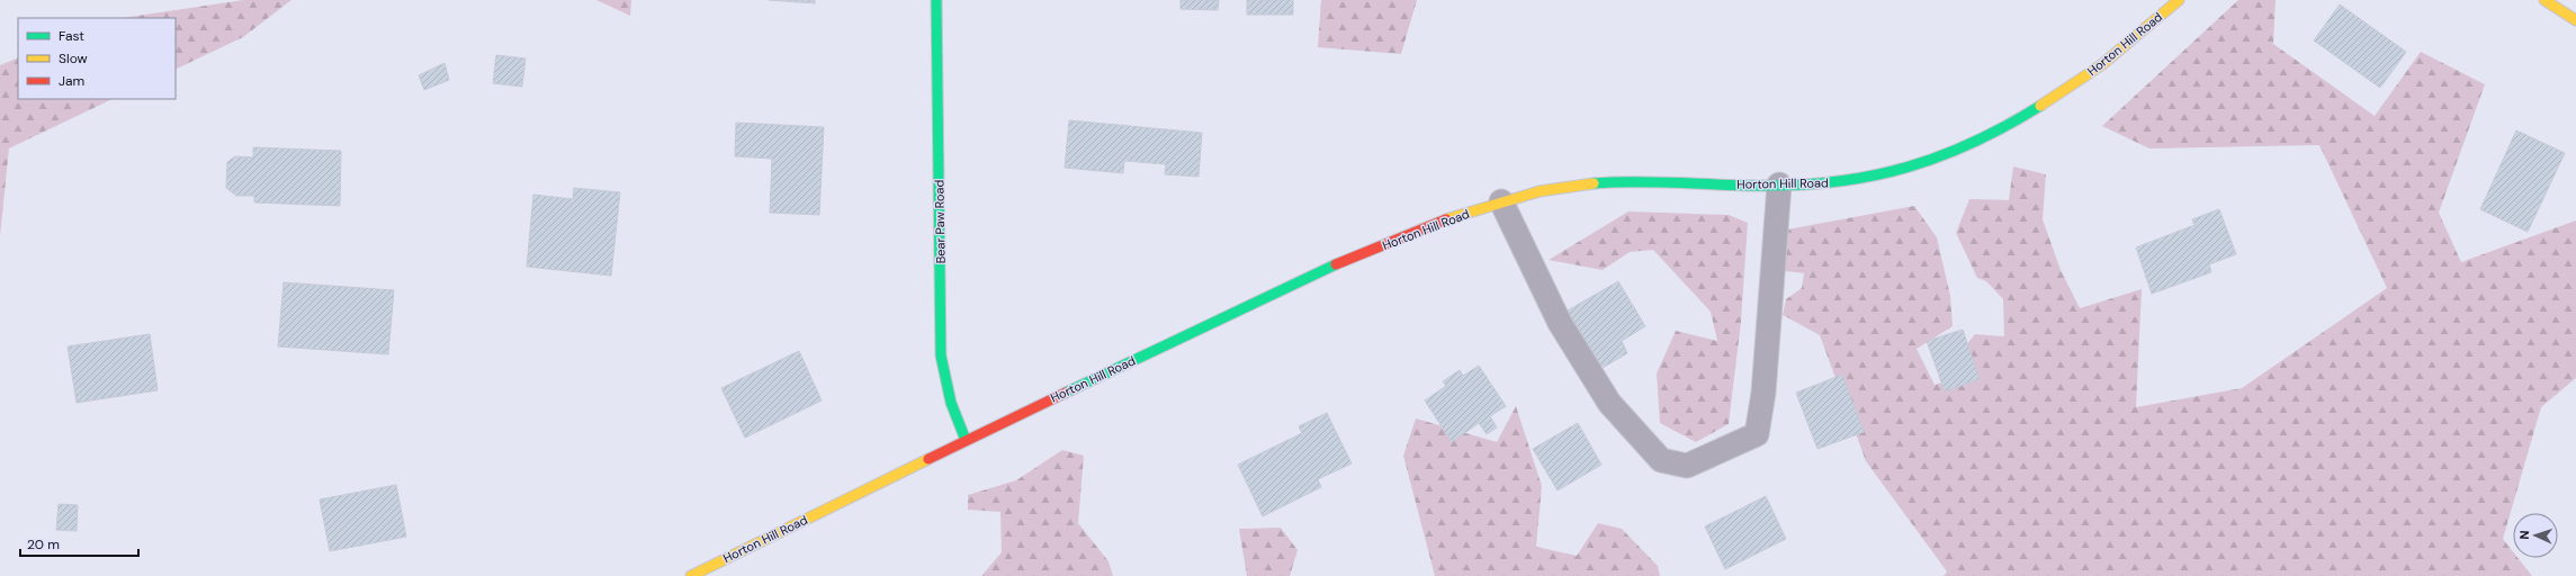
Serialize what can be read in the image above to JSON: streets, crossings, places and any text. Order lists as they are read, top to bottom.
{
  "streets": {
    "street": ["Horton Hill Road", "Bear Paw Road"]
  },
  "crossings": [
    ["Horton Hill Road", "Bear Paw Road"]
  ],
  "legend": ["Fast", "Slow", "Jam"],
  "scale_bar": "20 m",
  "north": "left"
}
